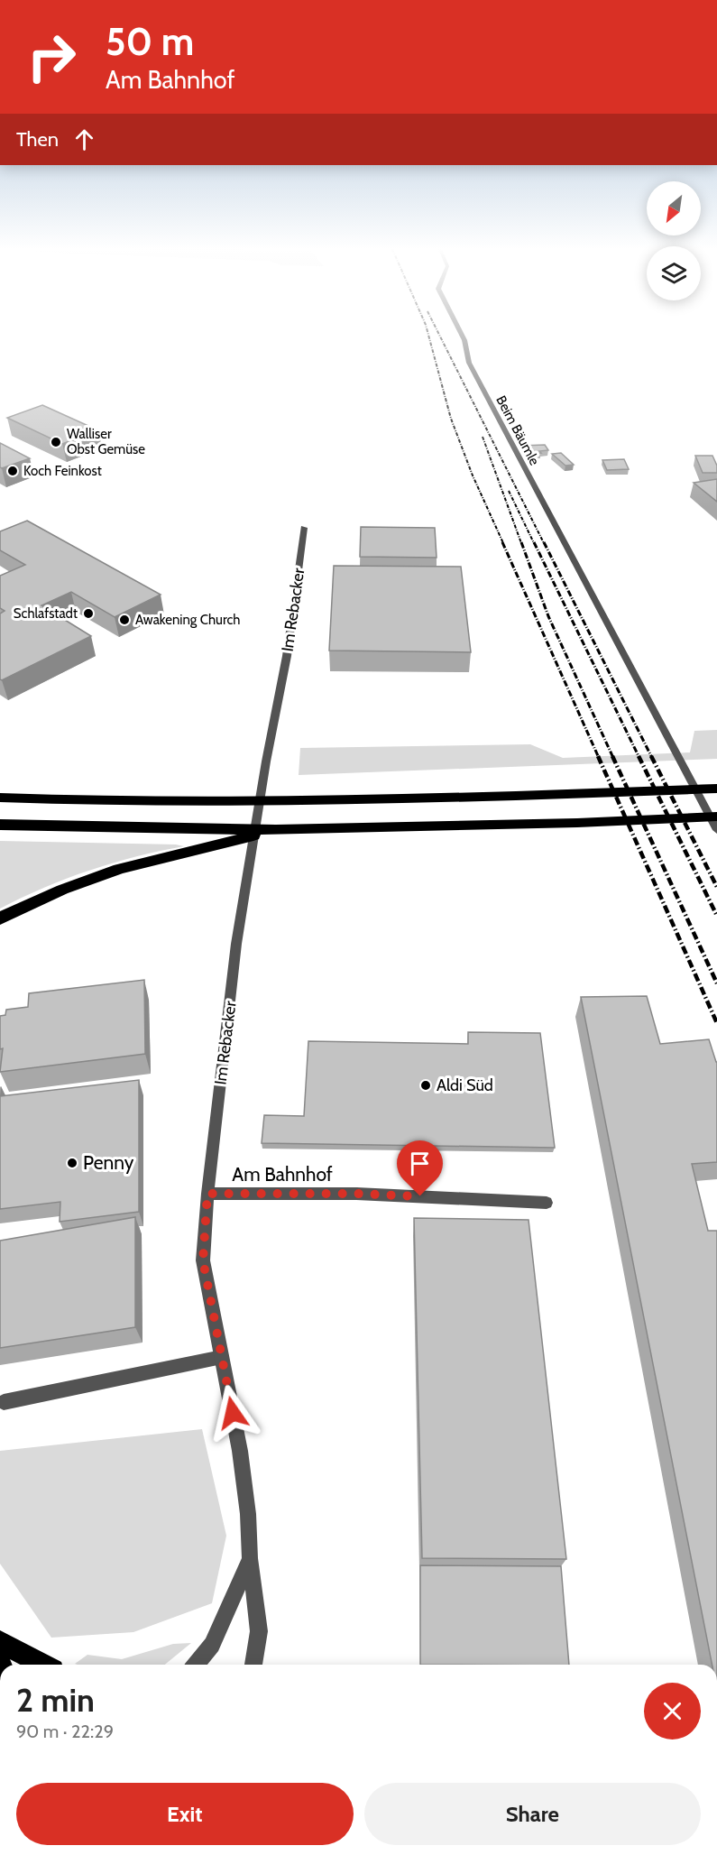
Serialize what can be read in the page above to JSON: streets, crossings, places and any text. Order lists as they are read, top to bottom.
{
  "streets": {
    "street": ["Beim Bäumle", "Im Rebacker", "Am Bahnhof"]
  },
  "crossings": [
    ["Im Rebacker", "Am Bahnhof"]
  ],
  "places": [
    "Walliser Obst Gemüse",
    "Koch Feinkost",
    "Schlafstadt",
    "Awakening Church",
    "Aldi Süd",
    "Penny"
  ],
  "north": "bottom left",
  "page": {
    "turn": ["50 m", "Am Bahnhof"],
    "then": "Then",
    "heading": ["2 min", "90 m · 22:29"],
    "buttons": ["Exit", "Share"]
  }
}
